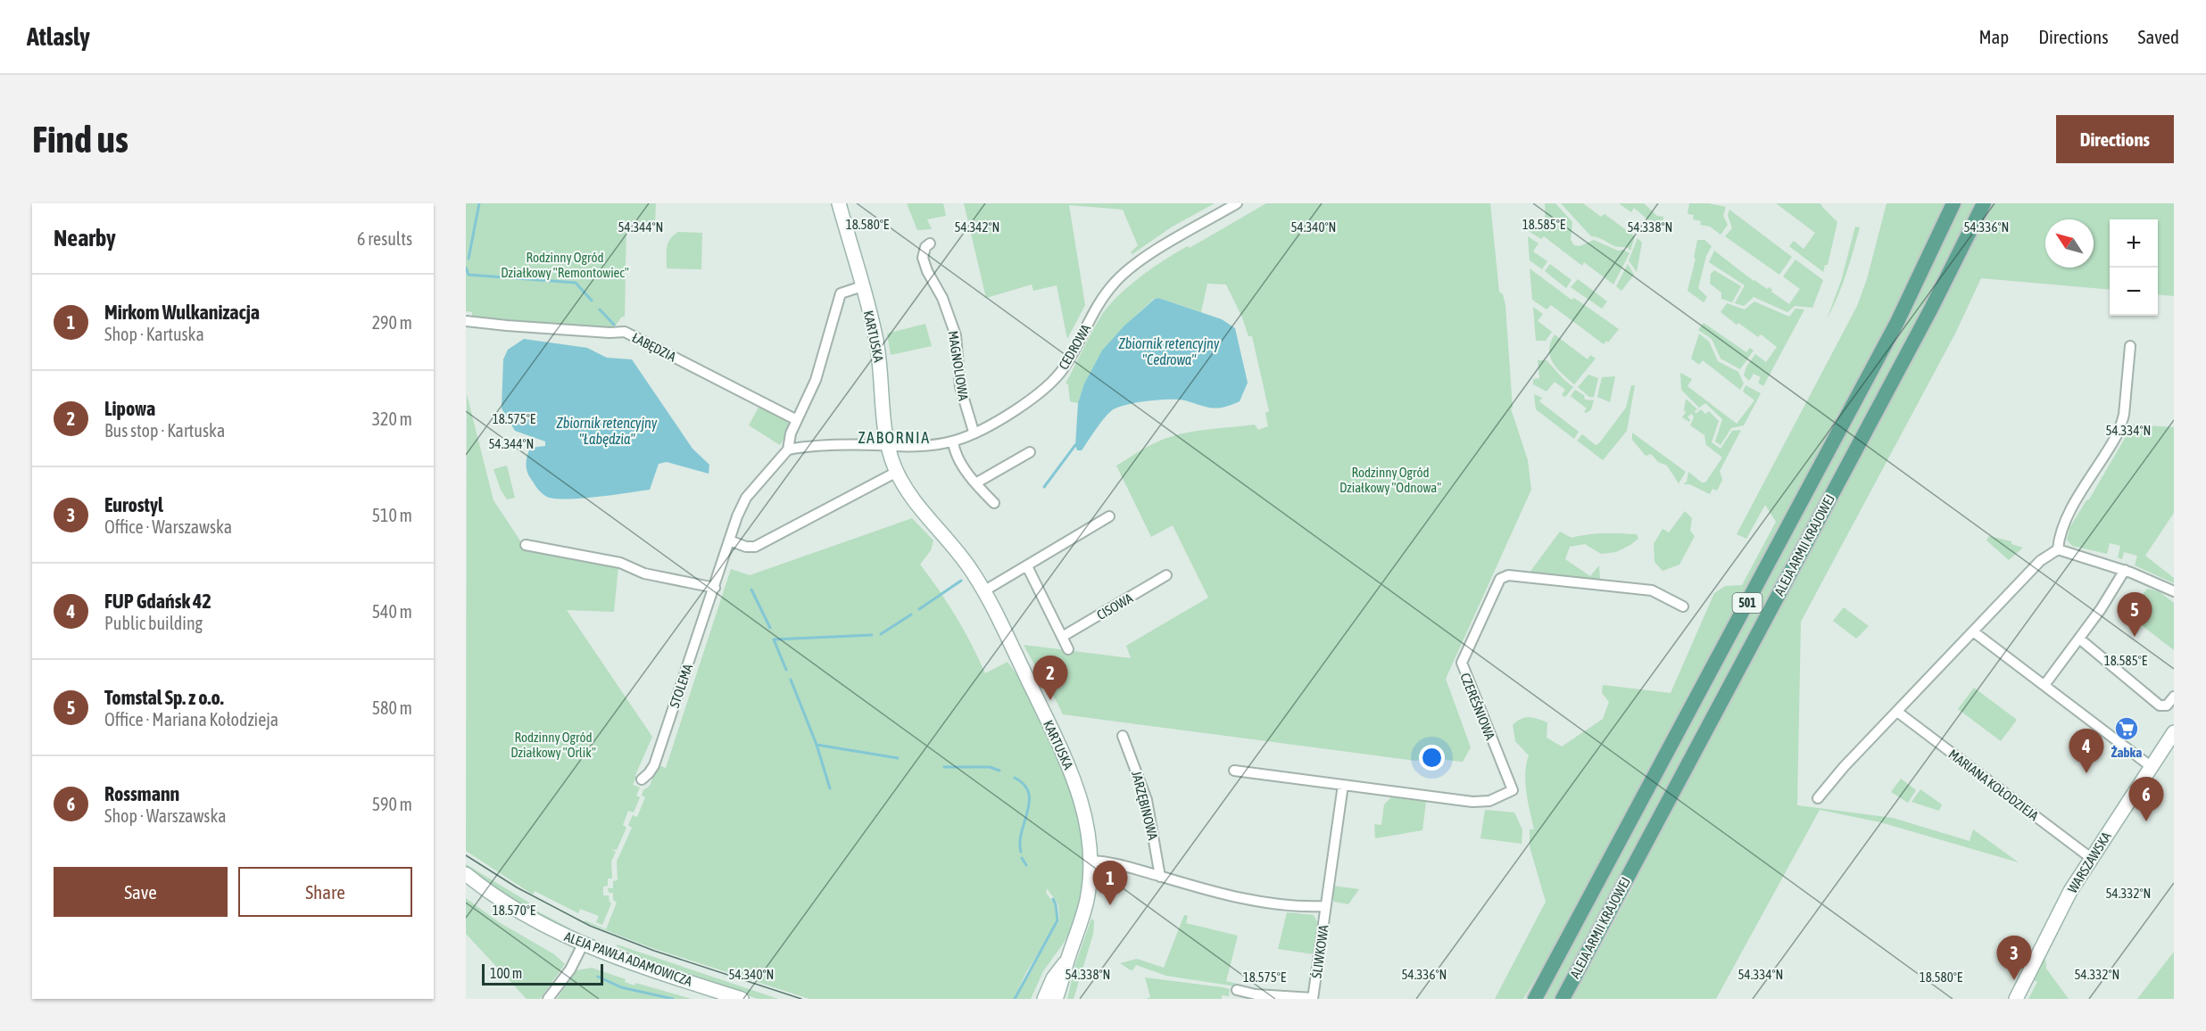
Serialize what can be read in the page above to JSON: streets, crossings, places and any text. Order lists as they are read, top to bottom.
{
  "streets": {
    "main road": ["ALEJA ARMII KRAJOWEJ", "501"],
    "street": [
      "KARTUSKA",
      "ŁABĘDZIA",
      "CEDROWA",
      "MAGNOLIOWA",
      "CISOWA",
      "STOLEMA",
      "CZEREŚNIOWA",
      "MARIANA KOŁODZIEJA",
      "JARZĘBINOWA",
      "WARSZAWSKA",
      "ŚLIWKOWA",
      "ALEJA PAWŁA ADAMOWICZA"
    ]
  },
  "crossings": [
    ["KARTUSKA", "CEDROWA"],
    ["KARTUSKA", "STOLEMA"],
    ["ŁABĘDZIA", "STOLEMA"],
    ["CEDROWA", "MAGNOLIOWA"],
    ["MARIANA KOŁODZIEJA", "WARSZAWSKA"]
  ],
  "districts": ["ZABORNIA"],
  "water": ["Zbiornik retencyjny \"Cedrowa\"", "Zbiornik retencyjny \"Łabędzia\""],
  "parks": ["Rodzinny Ogród Działkowy \"Remontowiec\"", "Rodzinny Ogród Działkowy \"Odnowa\"", "Rodzinny Ogród Działkowy \"Orlik\""],
  "places": {
    "supermarket": ["Żabka"]
  },
  "scale_bar": "100 m",
  "north": "top left",
  "page": {
    "header": "Atlasly",
    "nav": ["Map", "Directions", "Saved"],
    "buttons": [
      "Directions",
      ["Save", "Share"]
    ],
    "title": "Find us",
    "heading": ["Nearby", "6 results"],
    "map_buttons": ["+", "−"],
    "list": [
      {
        "mark": "1",
        "name": "Mirkom Wulkanizacja",
        "note": "Shop · Kartuska",
        "value": "290 m"
      },
      {
        "mark": "2",
        "name": "Lipowa",
        "note": "Bus stop · Kartuska",
        "value": "320 m"
      },
      {
        "mark": "3",
        "name": "Eurostyl",
        "note": "Office · Warszawska",
        "value": "510 m"
      },
      {
        "mark": "4",
        "name": "FUP Gdańsk 42",
        "note": "Public building",
        "value": "540 m"
      },
      {
        "mark": "5",
        "name": "Tomstal Sp. z o.o.",
        "note": "Office · Mariana Kołodzieja",
        "value": "580 m"
      },
      {
        "mark": "6",
        "name": "Rossmann",
        "note": "Shop · Warszawska",
        "value": "590 m"
      }
    ],
    "pins": [
      "5",
      "2",
      "4",
      "6",
      "1",
      "3"
    ],
    "scale": "100 m"
  },
  "coordinates": [
    "18.585°E",
    "18.580°E",
    "54.340°N",
    "54.344°N",
    "54.342°N",
    "54.338°N",
    "54.336°N",
    "18.575°E",
    "54.334°N",
    "54.332°N",
    "18.570°E"
  ]
}
